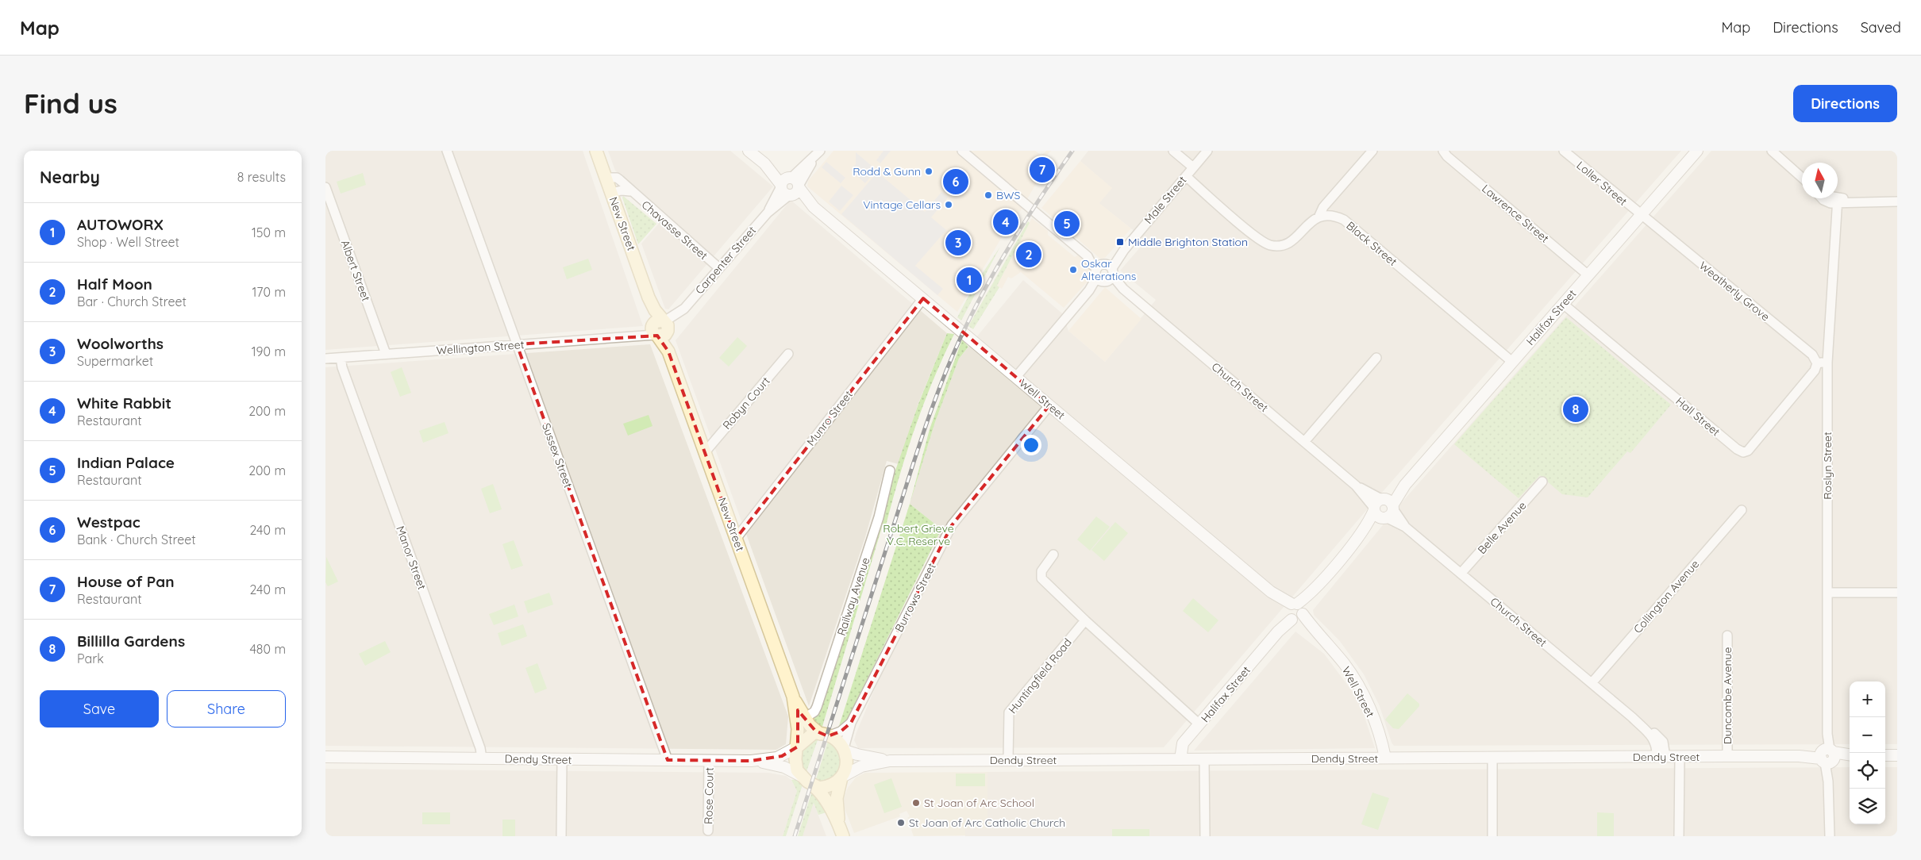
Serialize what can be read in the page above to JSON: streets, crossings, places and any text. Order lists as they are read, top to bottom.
{
  "streets": {
    "main road": ["New Street"],
    "street": [
      "Loller Street",
      "Male Street",
      "Lawrence Street",
      "Chavasse Street",
      "Black Street",
      "Carpenter Street",
      "Albert Street",
      "Weatherly Grove",
      "Halifax Street",
      "Wellington Street",
      "Church Street",
      "Well Street",
      "Robyn Court",
      "Hall Street",
      "Munro Street",
      "Sussex Street",
      "Roslyn Street",
      "Belle Avenue",
      "Manor Street",
      "Railway Avenue",
      "Collington Avenue",
      "Burrows Street",
      "Huntingfield Road",
      "Duncombe Avenue",
      "Dendy Street",
      "Rose Court"
    ]
  },
  "crossings": [
    ["Loller Street", "Weatherly Grove"],
    ["Loller Street", "Halifax Street"],
    ["Male Street", "Church Street"],
    ["Male Street", "Well Street"],
    ["Lawrence Street", "Halifax Street"],
    ["New Street", "Chavasse Street"],
    ["New Street", "Carpenter Street"],
    ["New Street", "Wellington Street"],
    ["New Street", "Robyn Court"],
    ["New Street", "Munro Street"],
    ["New Street", "Railway Avenue"],
    ["New Street", "Burrows Street"],
    ["New Street", "Dendy Street"],
    ["Chavasse Street", "Carpenter Street"],
    ["Black Street", "Halifax Street"],
    ["Carpenter Street", "Wellington Street"],
    ["Carpenter Street", "Well Street"],
    ["Albert Street", "Wellington Street"],
    ["Weatherly Grove", "Halifax Street"],
    ["Weatherly Grove", "Hall Street"],
    ["Halifax Street", "Church Street"],
    ["Halifax Street", "Well Street"],
    ["Halifax Street", "Hall Street"],
    ["Halifax Street", "Dendy Street"],
    ["Wellington Street", "Sussex Street"],
    ["Wellington Street", "Manor Street"],
    ["Church Street", "Belle Avenue"],
    ["Church Street", "Collington Avenue"],
    ["Church Street", "Dendy Street"],
    ["Well Street", "Munro Street"],
    ["Well Street", "Burrows Street"],
    ["Well Street", "Dendy Street"],
    ["Sussex Street", "Dendy Street"],
    ["Roslyn Street", "Dendy Street"],
    ["Manor Street", "Dendy Street"],
    ["Burrows Street", "Dendy Street"],
    ["Huntingfield Road", "Dendy Street"],
    ["Duncombe Avenue", "Dendy Street"],
    ["Dendy Street", "Rose Court"]
  ],
  "parks": ["Robert Grieve V.C. Reserve"],
  "places": {
    "other": [
      "Rodd & Gunn",
      "BWS",
      "Vintage Cellars",
      "Oskar Alterations",
      "St Joan of Arc School",
      "St Joan of Arc Catholic Church"
    ],
    "transit": ["Middle Brighton Station"]
  },
  "north": "top",
  "page": {
    "header": "Map",
    "nav": ["Map", "Directions", "Saved"],
    "buttons": [
      "Directions",
      ["Save", "Share"]
    ],
    "title": "Find us",
    "heading": ["Nearby", "8 results"],
    "pins": [
      "7",
      "6",
      "4",
      "5",
      "3",
      "2",
      "1",
      "8"
    ],
    "list": [
      {
        "mark": "1",
        "name": "AUTOWORX",
        "note": "Shop · Well Street",
        "value": "150 m"
      },
      {
        "mark": "2",
        "name": "Half Moon",
        "note": "Bar · Church Street",
        "value": "170 m"
      },
      {
        "mark": "3",
        "name": "Woolworths",
        "note": "Supermarket",
        "value": "190 m"
      },
      {
        "mark": "4",
        "name": "White Rabbit",
        "note": "Restaurant",
        "value": "200 m"
      },
      {
        "mark": "5",
        "name": "Indian Palace",
        "note": "Restaurant",
        "value": "200 m"
      },
      {
        "mark": "6",
        "name": "Westpac",
        "note": "Bank · Church Street",
        "value": "240 m"
      },
      {
        "mark": "7",
        "name": "House of Pan",
        "note": "Restaurant",
        "value": "240 m"
      },
      {
        "mark": "8",
        "name": "Billilla Gardens",
        "note": "Park",
        "value": "480 m"
      }
    ],
    "map_buttons": ["+", "−"]
  }
}
